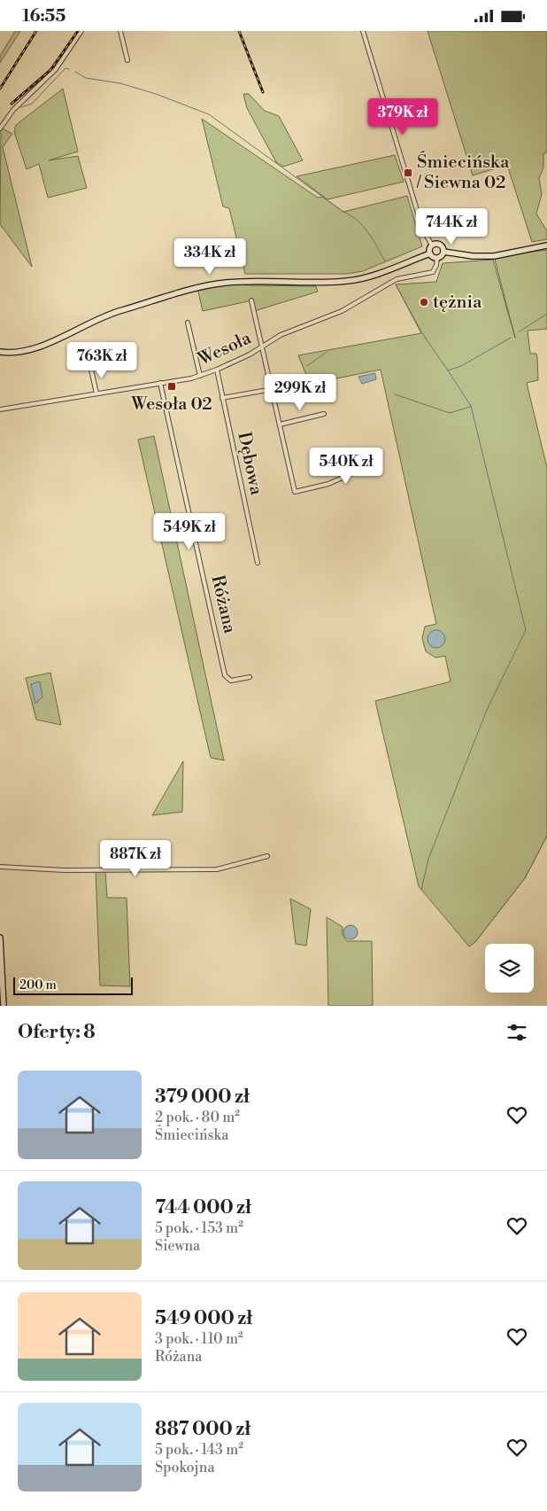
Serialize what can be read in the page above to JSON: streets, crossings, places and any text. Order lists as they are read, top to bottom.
{
  "streets": {
    "street": ["Wesoła", "Dębowa", "Różana"]
  },
  "crossings": [
    ["Wesoła", "Dębowa"],
    ["Wesoła", "Różana"]
  ],
  "places": {
    "transit": ["Śmiecińska / Siewna 02", "Wesoła 02"],
    "other": ["tężnia"]
  },
  "scale_bar": "200 m",
  "page": {
    "status": "16:55",
    "price": [
      "379K zł",
      "744K zł",
      "334K zł",
      "763K zł",
      "299K zł",
      "540K zł",
      "549K zł",
      "887K zł"
    ],
    "scale": "200 m",
    "heading": "Oferty: 8",
    "list": [
      {
        "name": "379 000 zł",
        "note": "2 pok. · 80 m² · Śmiecińska"
      },
      {
        "name": "744 000 zł",
        "note": "5 pok. · 153 m² · Siewna"
      },
      {
        "name": "549 000 zł",
        "note": "3 pok. · 110 m² · Różana"
      },
      {
        "name": "887 000 zł",
        "note": "5 pok. · 143 m² · Spokojna"
      }
    ]
  }
}
